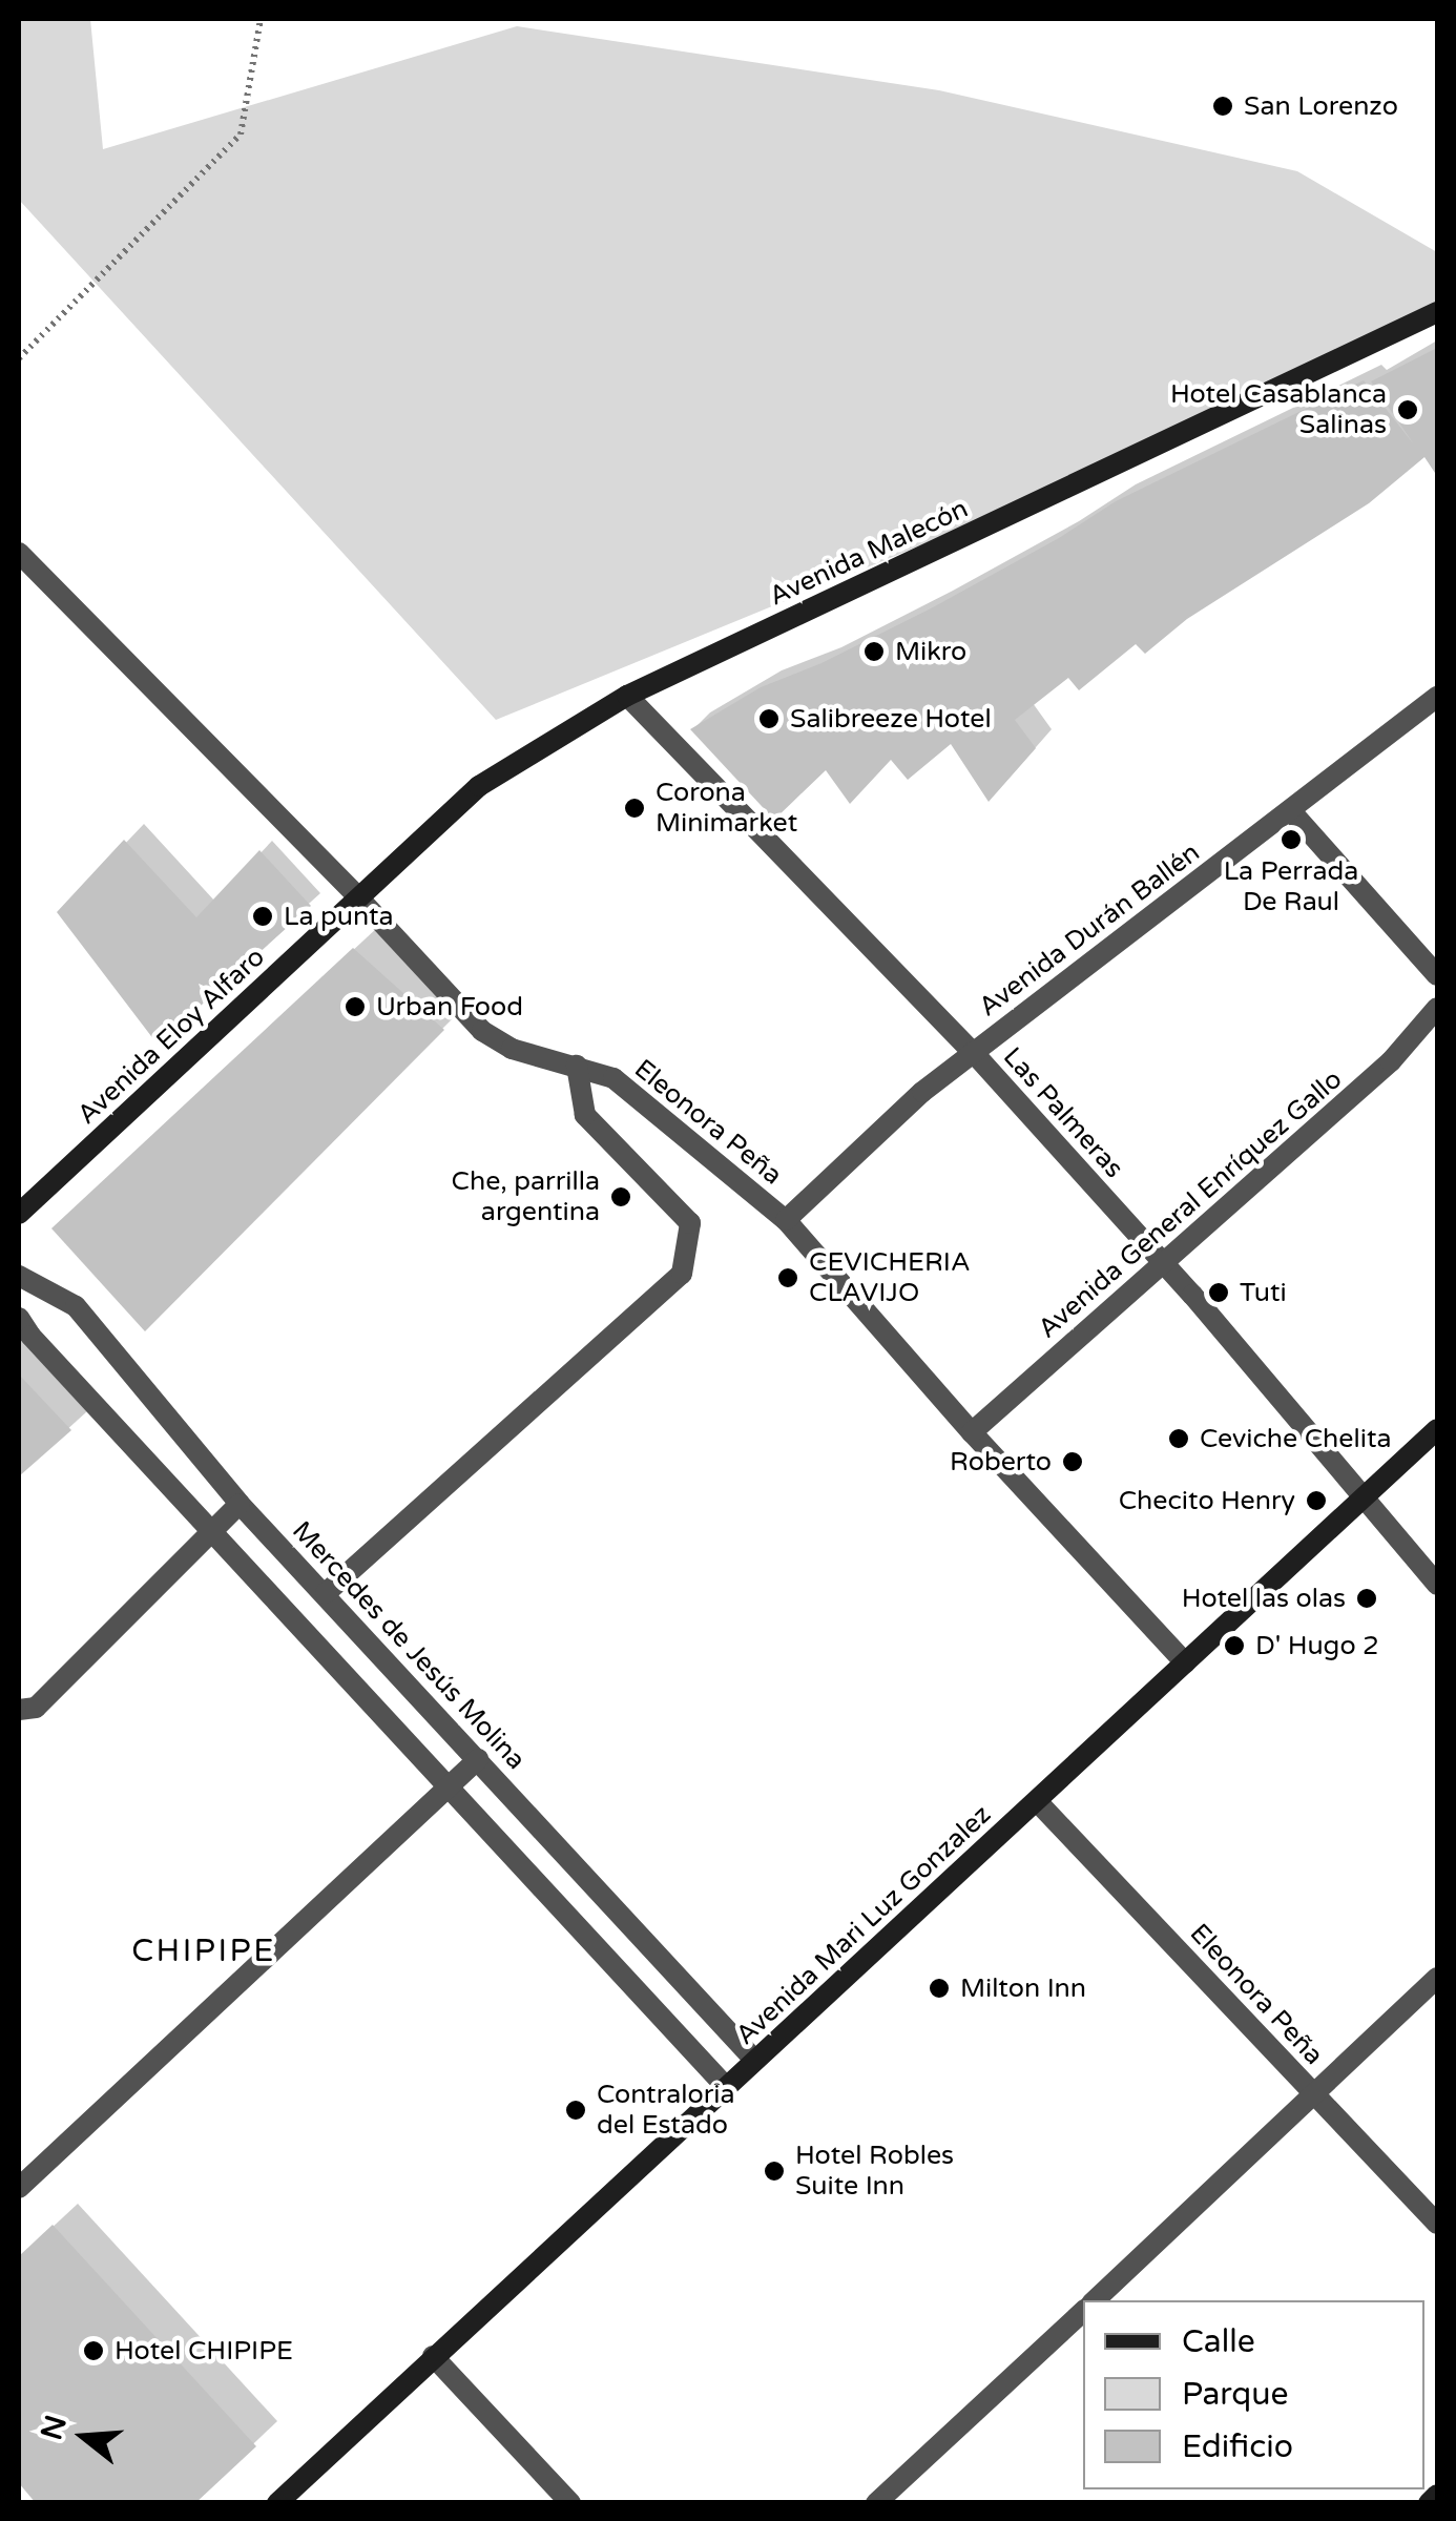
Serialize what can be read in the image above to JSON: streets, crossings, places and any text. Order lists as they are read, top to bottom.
{
  "streets": {
    "main road": ["Avenida Malecón", "Avenida Eloy Alfaro", "Avenida Mari Luz Gonzalez"],
    "street": [
      "Avenida Durán Ballén",
      "Las Palmeras",
      "Eleonora Peña",
      "Avenida General Enríquez Gallo",
      "Mercedes de Jesús Molina"
    ]
  },
  "crossings": [
    ["Avenida Malecón", "Avenida Eloy Alfaro"],
    ["Avenida Malecón", "Las Palmeras"],
    ["Avenida Malecón", "Eleonora Peña"],
    ["Avenida Durán Ballén", "Las Palmeras"],
    ["Avenida Durán Ballén", "Eleonora Peña"],
    ["Avenida Eloy Alfaro", "Eleonora Peña"],
    ["Las Palmeras", "Avenida General Enríquez Gallo"],
    ["Las Palmeras", "Avenida Mari Luz Gonzalez"],
    ["Eleonora Peña", "Avenida General Enríquez Gallo"],
    ["Eleonora Peña", "Avenida Mari Luz Gonzalez"],
    ["Mercedes de Jesús Molina", "Avenida Mari Luz Gonzalez"]
  ],
  "districts": ["CHIPIPE"],
  "places": [
    "San Lorenzo",
    "Hotel Casablanca Salinas",
    "Mikro",
    "Salibreeze Hotel",
    "Corona Minimarket",
    "La Perrada De Raul",
    "La punta",
    "Urban Food",
    "Che, parrilla argentina",
    "CEVICHERIA CLAVIJO",
    "Tuti",
    "Ceviche Chelita",
    "Roberto",
    "Checito Henry",
    "Hotel las olas",
    "D' Hugo 2",
    "Milton Inn",
    "Contraloria del Estado",
    "Hotel Robles Suite Inn",
    "Hotel CHIPIPE"
  ],
  "legend": ["Calle", "Parque", "Edificio"],
  "north": "left"
}
